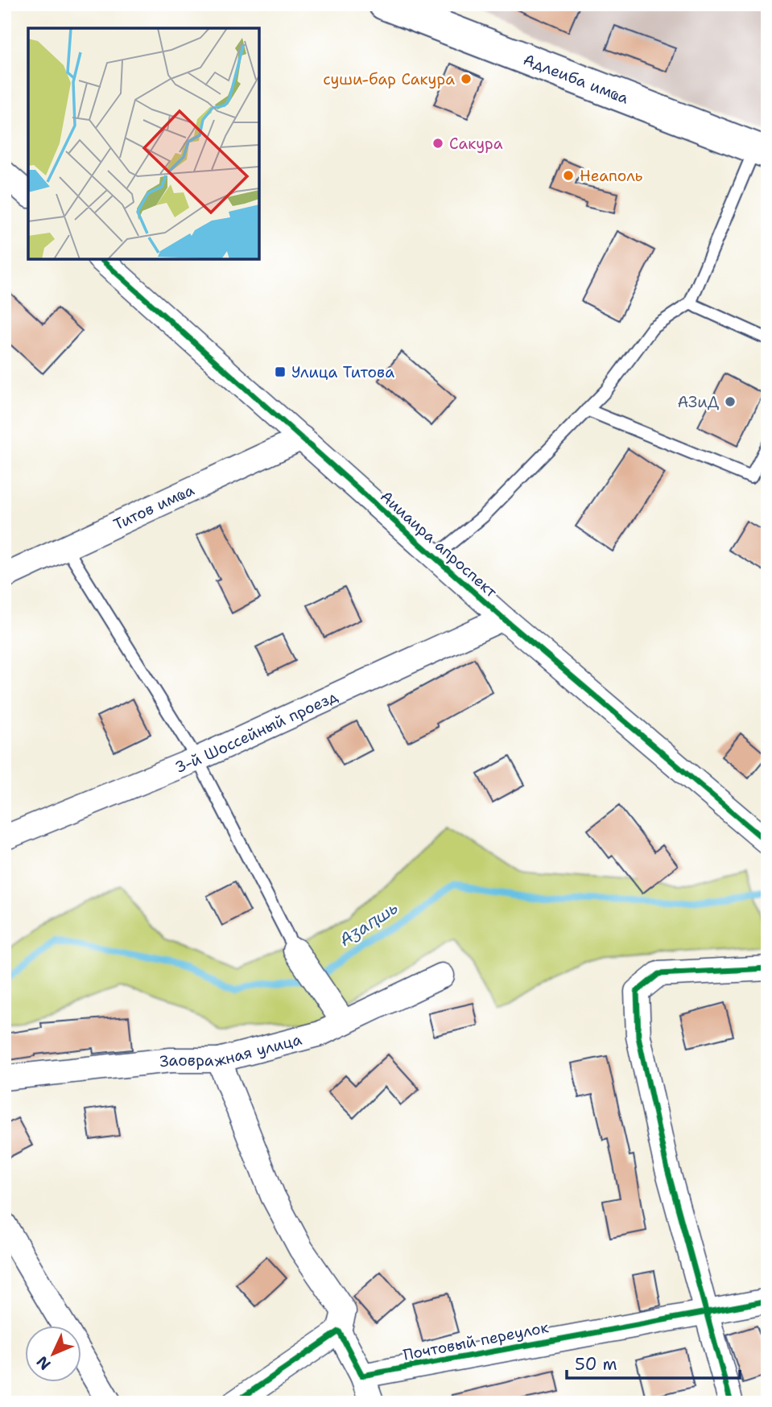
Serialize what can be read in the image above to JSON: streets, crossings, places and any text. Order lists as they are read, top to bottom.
{
  "streets": {
    "main road": ["Адлеиба имҩа"],
    "street": [
      "Титов имҩа",
      "Аииаира апроспект",
      "3-й Шоссейный проезд",
      "Заовражная улица",
      "Почтовый переулок"
    ]
  },
  "crossings": [
    ["Титов имҩа", "Аииаира апроспект"],
    ["Аииаира апроспект", "3-й Шоссейный проезд"]
  ],
  "water": ["Аӡаԥшь"],
  "places": {
    "other": [
      "суши-бар Сакура",
      "Сакура",
      "Неаполь",
      "АЗиД"
    ],
    "transit": ["Улица Титова"]
  },
  "scale_bar": "50 m",
  "north": "bottom left"
}
